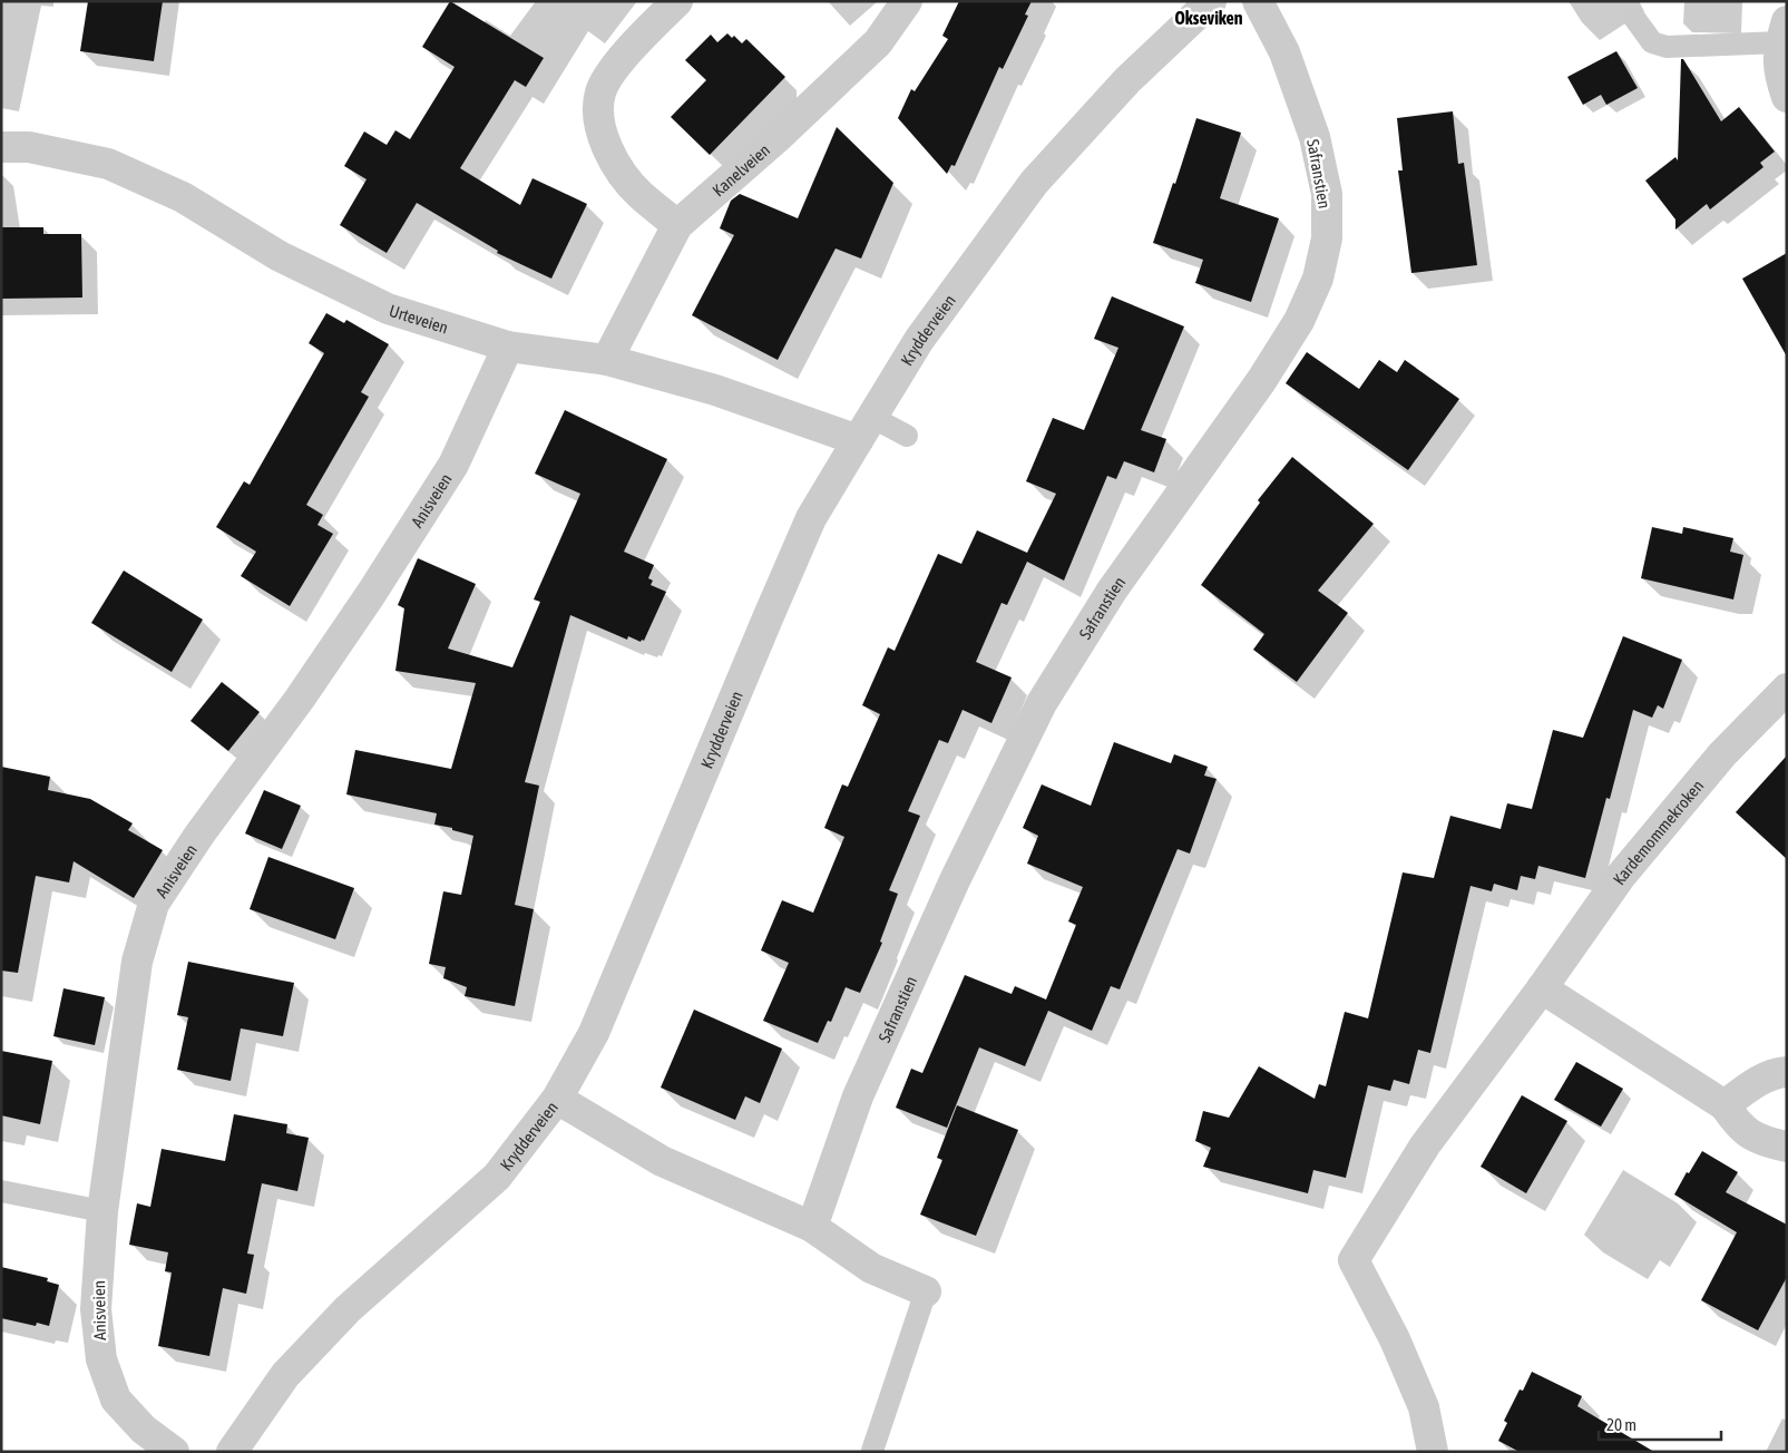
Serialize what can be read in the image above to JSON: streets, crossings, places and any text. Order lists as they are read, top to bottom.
{
  "streets": {
    "street": [
      "Kanelveien",
      "Safranstien",
      "Urteveien",
      "Krydderveien",
      "Anisveien",
      "Kardemommekroken"
    ]
  },
  "crossings": [
    ["Kanelveien", "Urteveien"],
    ["Urteveien", "Krydderveien"],
    ["Urteveien", "Anisveien"]
  ],
  "districts": ["Okseviken"],
  "scale_bar": "20 m"
}
